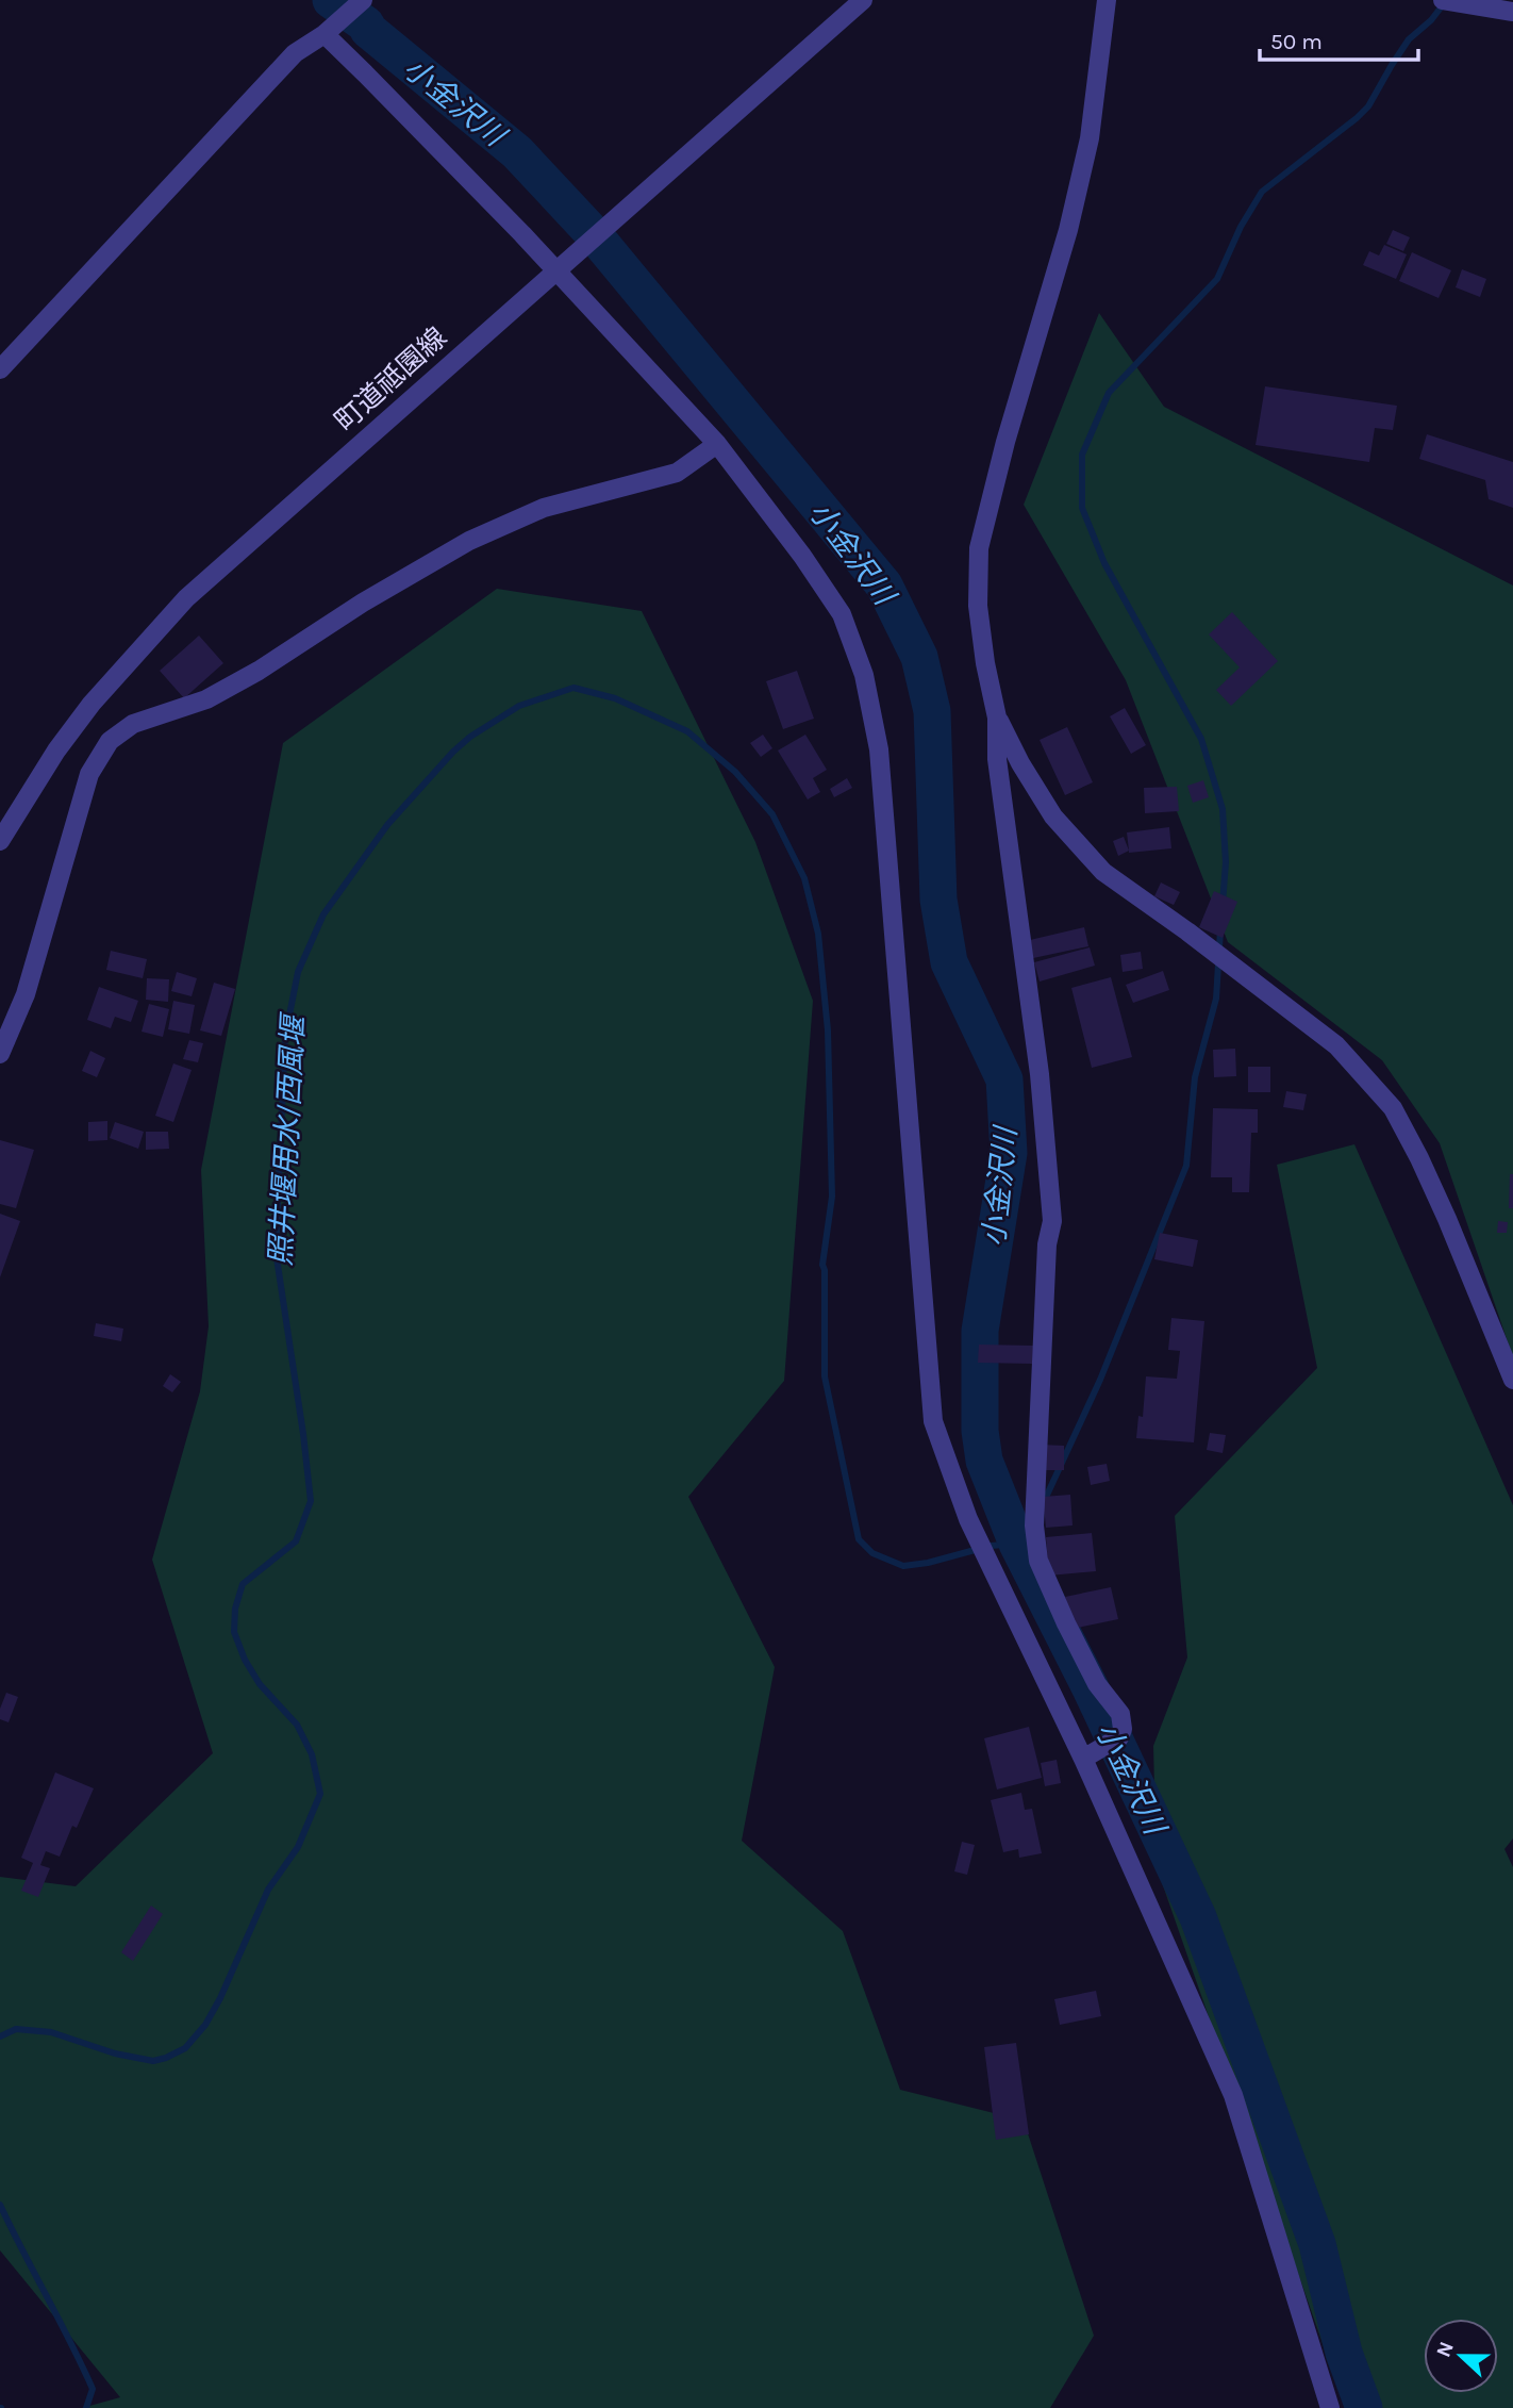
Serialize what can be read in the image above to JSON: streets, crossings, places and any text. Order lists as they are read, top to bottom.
{
  "streets": {
    "street": ["町道祗園線"]
  },
  "water": ["小金沢川", "照井堰用水/西風堰"],
  "scale_bar": "50 m",
  "north": "left"
}
